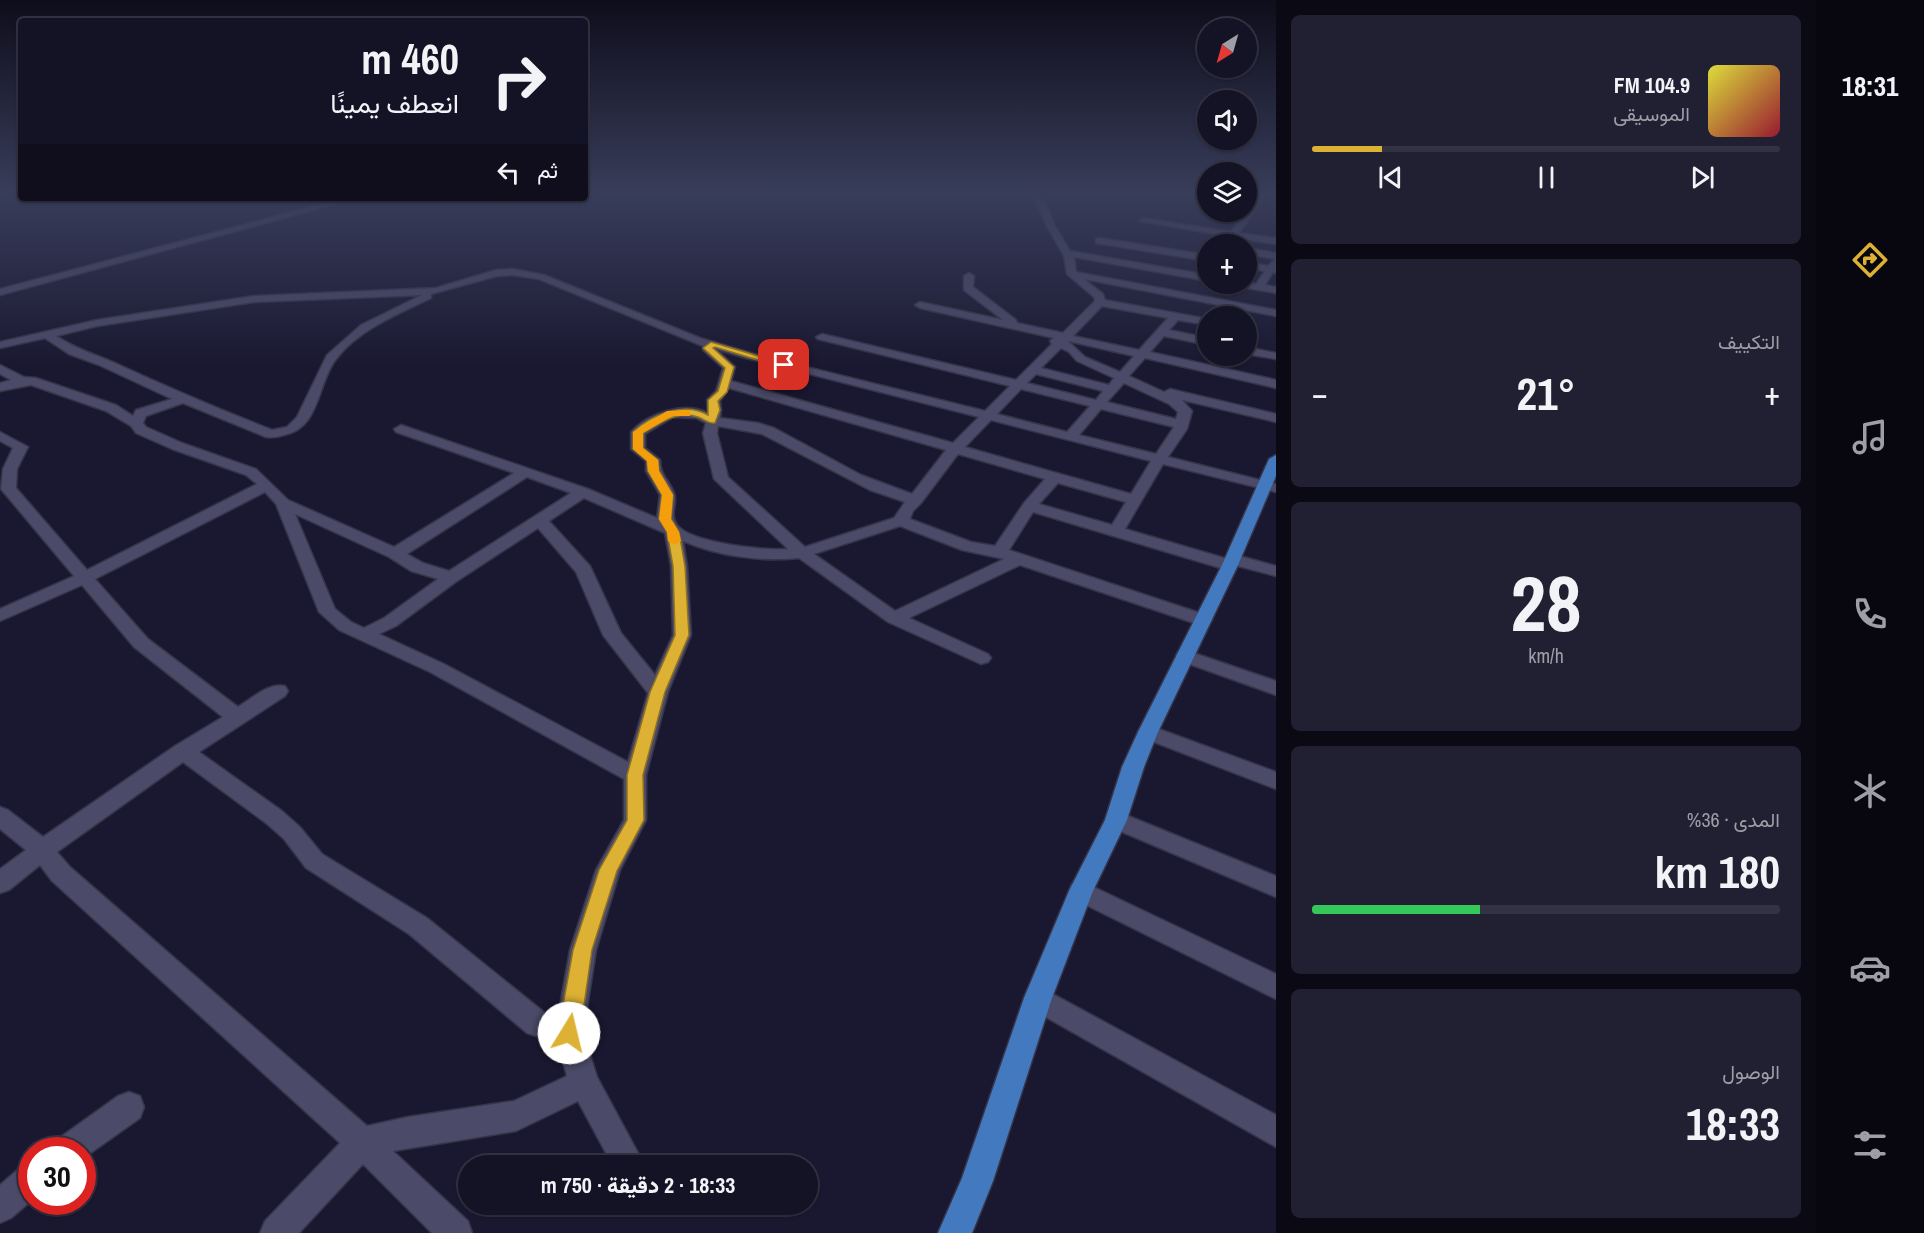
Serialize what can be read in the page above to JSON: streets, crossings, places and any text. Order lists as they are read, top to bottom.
{
  "north": "bottom left",
  "page": {
    "tabs": "18:31",
    "map_buttons": ["+", "−"],
    "turn": ["460 m", "انعطف يمينًا"],
    "song": ["104.9 FM", "الموسيقى"],
    "then": "ثم",
    "tile": [
      "التكييف",
      ["28", "km/h"],
      ["المدى · 36%", "180 km"],
      ["الوصول", "18:33"]
    ],
    "heat": ["−", "21°", "+"],
    "limit": "30",
    "trip": "18:33 · 2 دقيقة · 750 m"
  }
}
